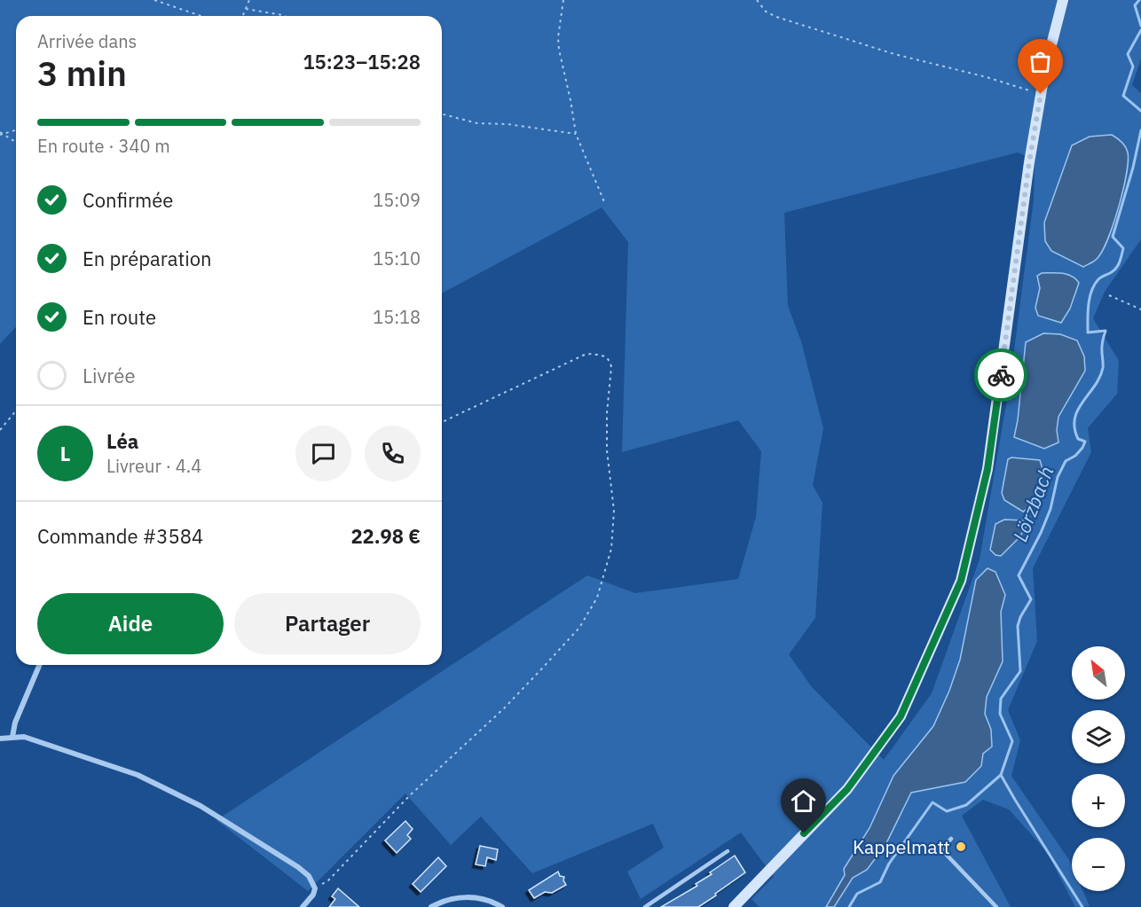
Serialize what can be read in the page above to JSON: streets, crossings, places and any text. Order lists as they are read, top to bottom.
{
  "water": ["Lörzbach"],
  "places": ["Kappelmatt"],
  "north": "top left",
  "page": {
    "heading": ["3 min", "Arrivée dans", "15:23–15:28"],
    "panel": [
      "Léa",
      "Livreur · 4.4",
      "Commande #3584",
      "22.98 €"
    ],
    "bar": "En route · 340 m",
    "list": [
      ["Confirmée", "15:09"],
      ["En préparation", "15:10"],
      ["En route", "15:18"],
      "Livrée"
    ],
    "round": "L",
    "buttons": ["Aide", "Partager"],
    "map_buttons": ["+", "−"]
  }
}
